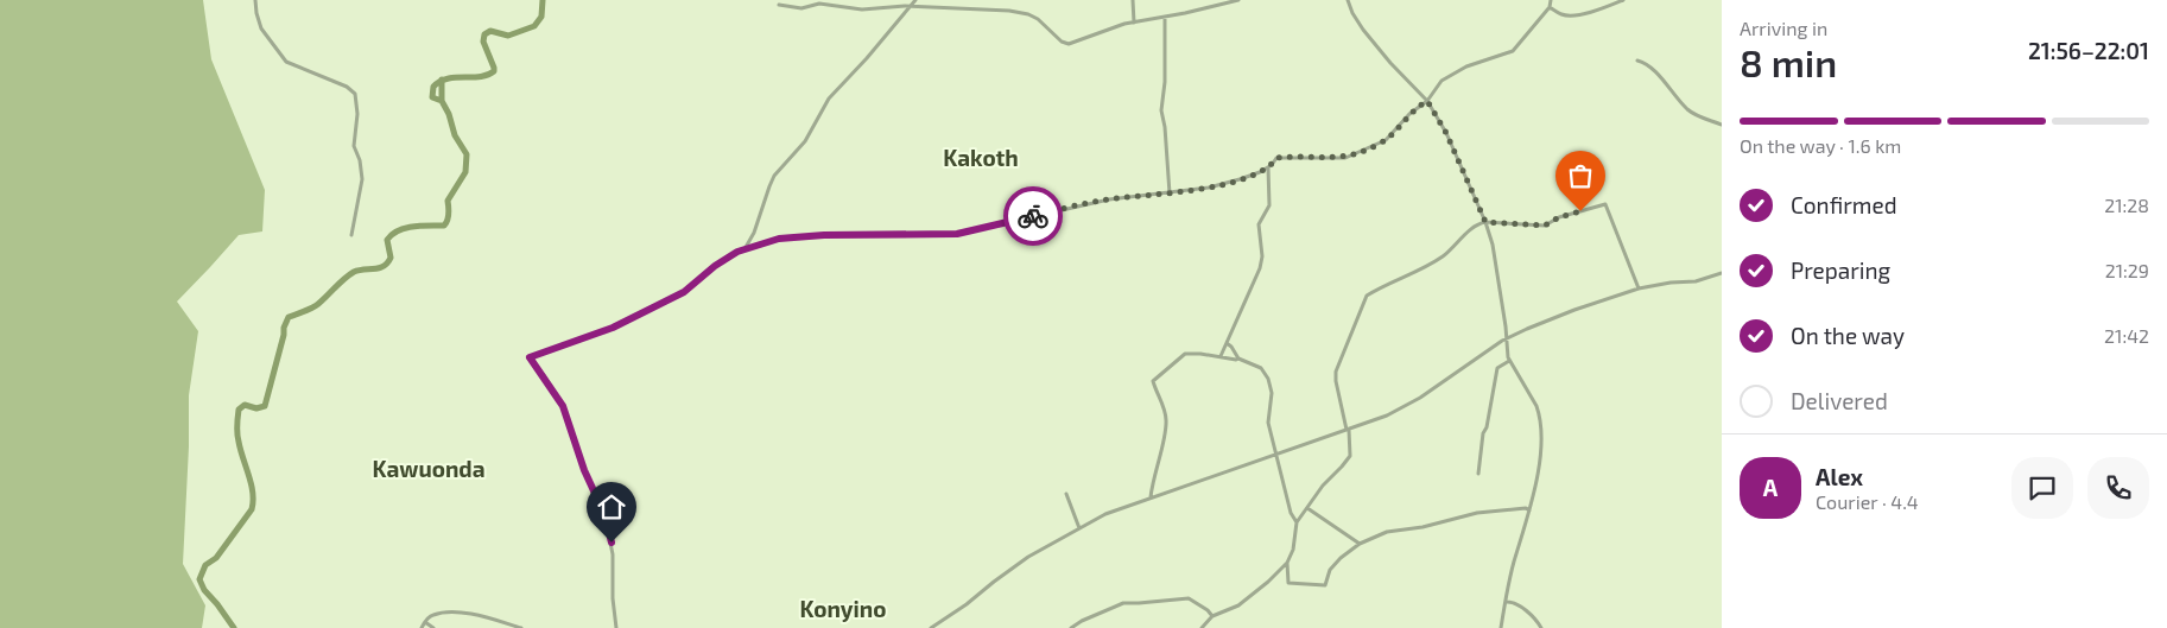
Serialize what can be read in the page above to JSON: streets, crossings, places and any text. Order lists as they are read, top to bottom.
{
  "districts": ["Kakoth", "Kawuonda", "Konyino"],
  "page": {
    "heading": ["8 min", "Arriving in", "21:56–22:01"],
    "panel": ["Alex", "Courier · 4.4"],
    "bar": "On the way · 1.6 km",
    "list": [
      ["Confirmed", "21:28"],
      ["Preparing", "21:29"],
      ["On the way", "21:42"],
      "Delivered"
    ],
    "round": "A"
  }
}
